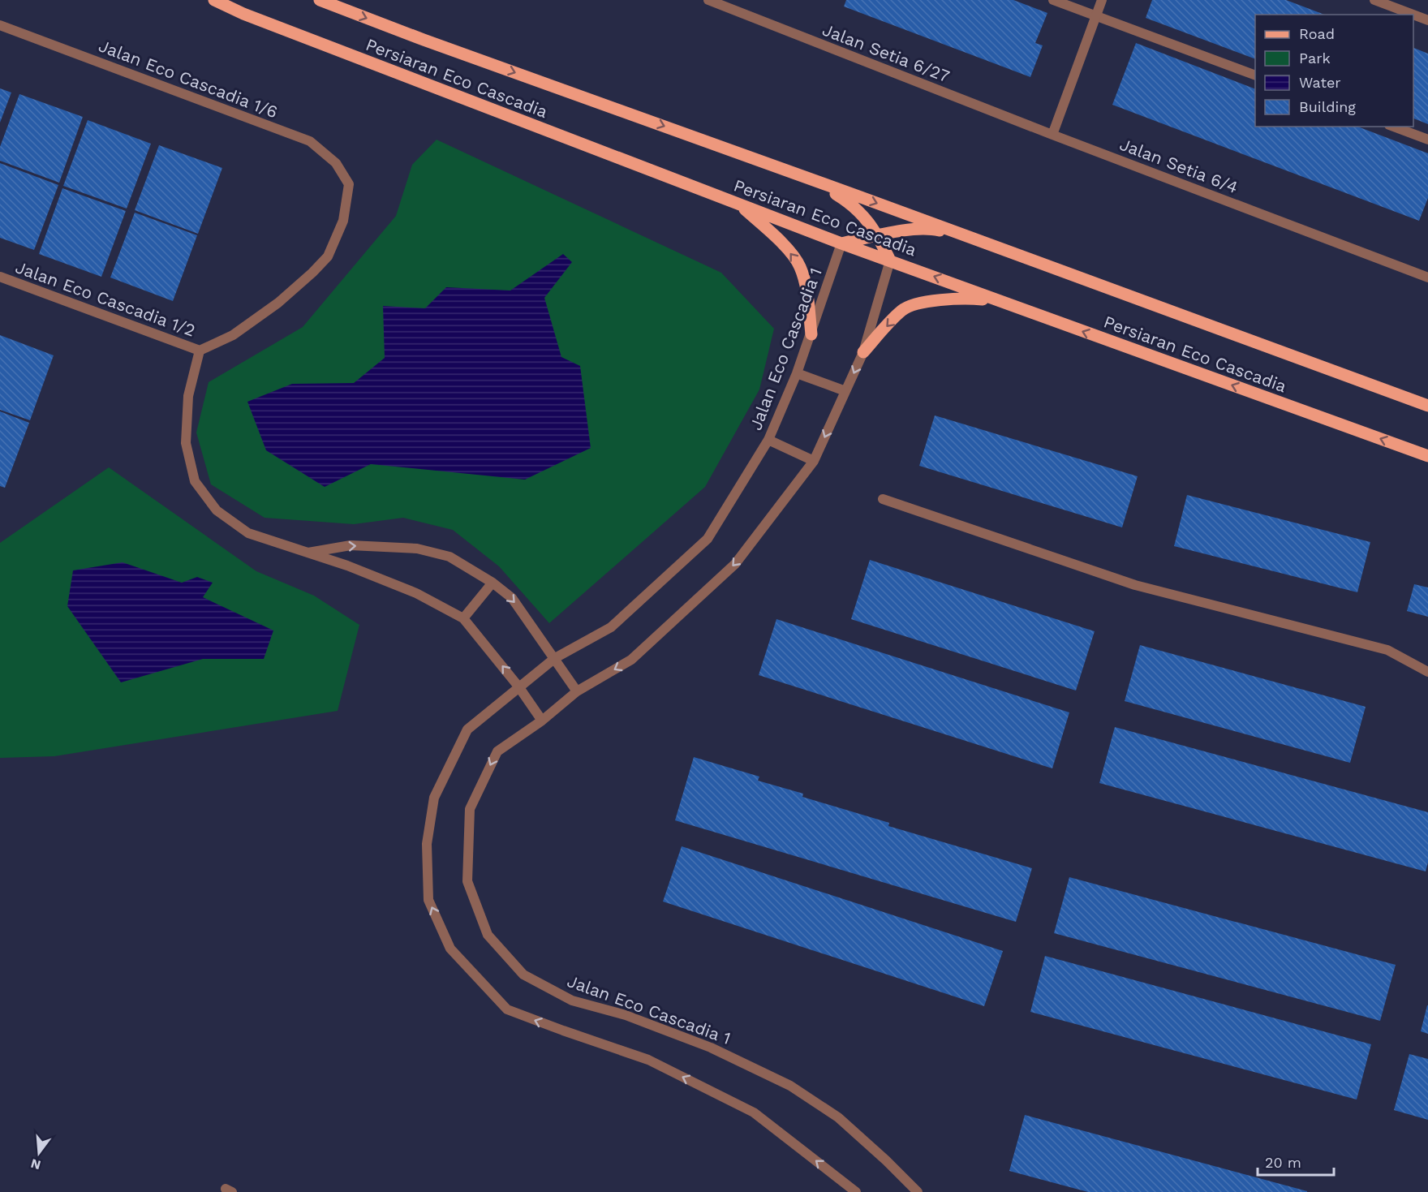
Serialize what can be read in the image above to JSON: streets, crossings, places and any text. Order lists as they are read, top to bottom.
{
  "streets": {
    "main road": ["Persiaran Eco Cascadia"],
    "street": [
      "Jalan Setia 6/27",
      "Jalan Eco Cascadia 1/6",
      "Jalan Setia 6/4",
      "Jalan Eco Cascadia 1/2",
      "Jalan Eco Cascadia 1"
    ]
  },
  "crossings": [
    ["Jalan Setia 6/27", "Jalan Setia 6/4"],
    ["Persiaran Eco Cascadia", "Jalan Eco Cascadia 1"],
    ["Jalan Eco Cascadia 1/6", "Jalan Eco Cascadia 1/2"]
  ],
  "legend": [
    "Road",
    "Park",
    "Water",
    "Building"
  ],
  "scale_bar": "20 m",
  "north": "bottom"
}
